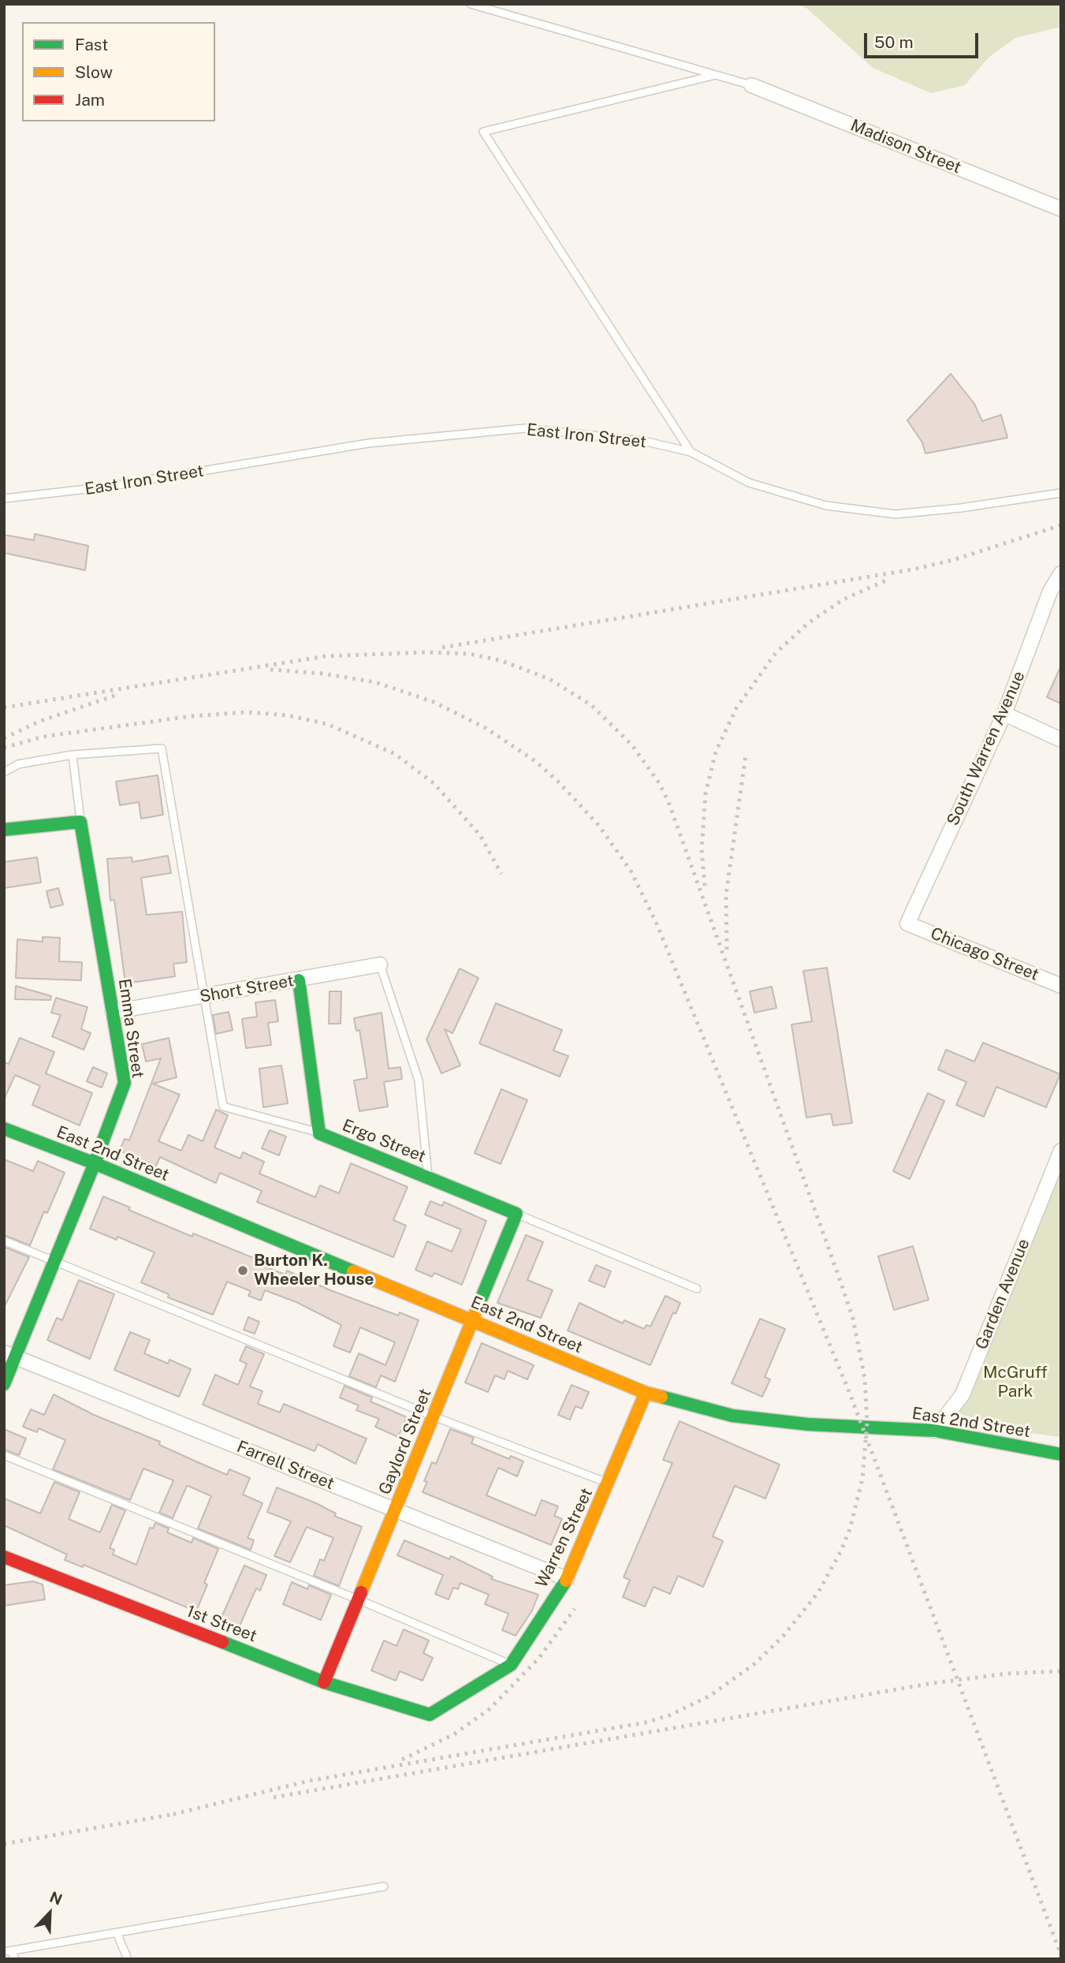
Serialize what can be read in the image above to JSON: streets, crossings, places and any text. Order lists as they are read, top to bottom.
{
  "streets": {
    "street": [
      "Madison Street",
      "South Warren Avenue",
      "Chicago Street",
      "Short Street",
      "Emma Street",
      "Ergo Street",
      "East 2nd Street",
      "Garden Avenue",
      "Gaylord Street",
      "Farrell Street",
      "Warren Street",
      "1st Street"
    ],
    "lane": ["East Iron Street"]
  },
  "crossings": [
    ["South Warren Avenue", "Chicago Street"],
    ["Short Street", "Emma Street"],
    ["Short Street", "Ergo Street"],
    ["Emma Street", "East 2nd Street"],
    ["Emma Street", "Farrell Street"],
    ["Ergo Street", "Gaylord Street"],
    ["East 2nd Street", "Garden Avenue"],
    ["East 2nd Street", "Gaylord Street"],
    ["East 2nd Street", "Warren Street"],
    ["Gaylord Street", "Farrell Street"],
    ["Gaylord Street", "1st Street"],
    ["Farrell Street", "Warren Street"],
    ["Warren Street", "1st Street"]
  ],
  "parks": ["McGruff Park"],
  "places": ["Burton K. Wheeler House"],
  "legend": ["Fast", "Slow", "Jam"],
  "scale_bar": "50 m",
  "north": "top right"
}
